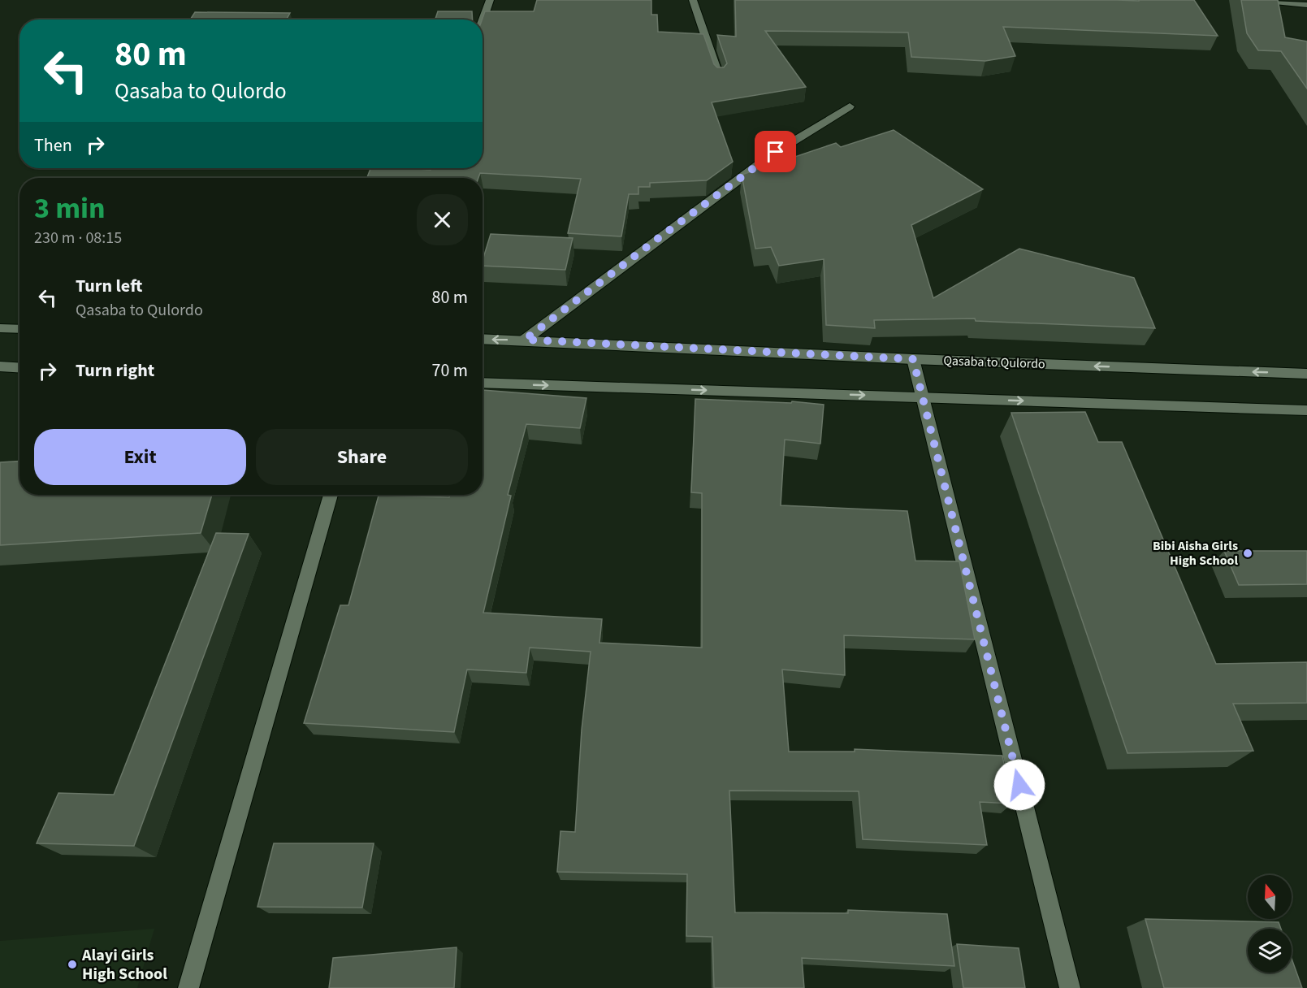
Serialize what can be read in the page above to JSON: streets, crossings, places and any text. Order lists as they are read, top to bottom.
{
  "streets": {
    "street": ["Qasaba to Qulordo"]
  },
  "places": ["Bibi Aisha Girls High School", "Alayi Girls High School"],
  "north": "top",
  "page": {
    "turn": ["80 m", "Qasaba to Qulordo"],
    "then": "Then",
    "heading": ["3 min", "230 m · 08:15"],
    "list": [
      {
        "name": "Turn left",
        "note": "Qasaba to Qulordo",
        "value": "80 m"
      },
      {
        "name": "Turn right",
        "value": "70 m"
      }
    ],
    "buttons": ["Exit", "Share"]
  }
}
